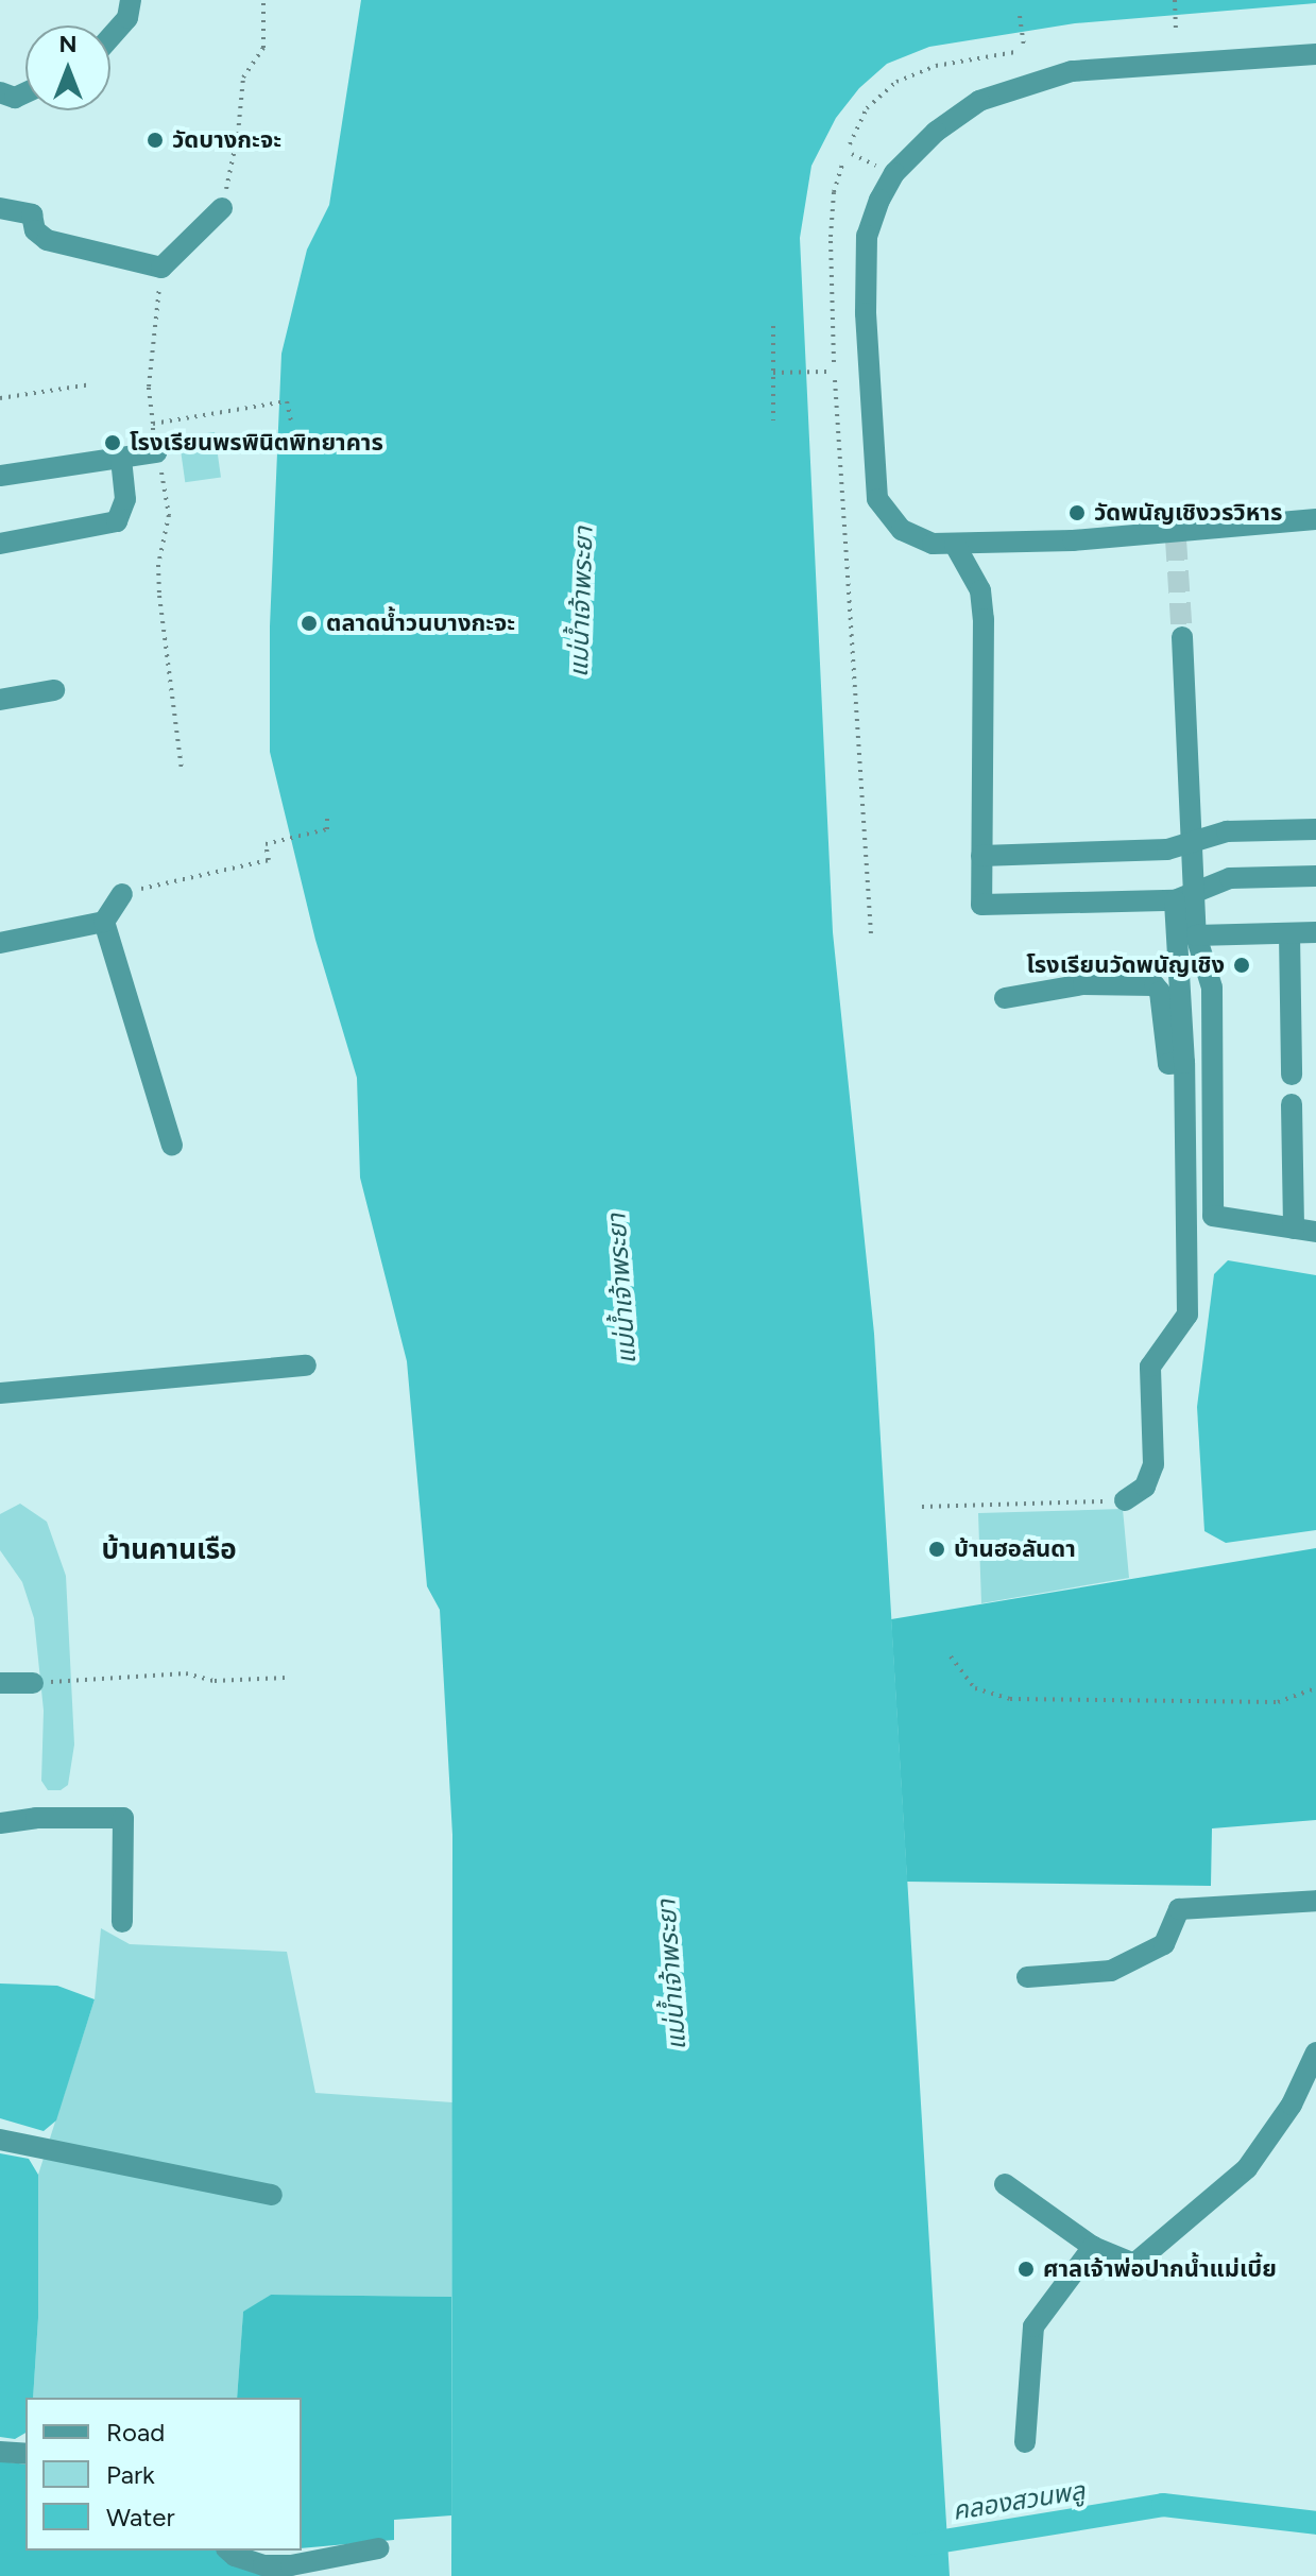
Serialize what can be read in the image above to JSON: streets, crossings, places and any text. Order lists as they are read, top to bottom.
{
  "districts": ["บ้านคานเรือ"],
  "water": ["แม่น้ำเจ้าพระยา", "คลองสวนพลู"],
  "places": [
    "วัดบางกะจะ",
    "โรงเรียนพรพินิตพิทยาคาร",
    "วัดพนัญเชิงวรวิหาร",
    "ตลาดน้ำวนบางกะจะ",
    "โรงเรียนวัดพนัญเชิง",
    "บ้านฮอลันดา",
    "ศาลเจ้าพ่อปากน้ำแม่เบี้ย"
  ],
  "legend": ["Road", "Park", "Water"],
  "north": "top"
}
